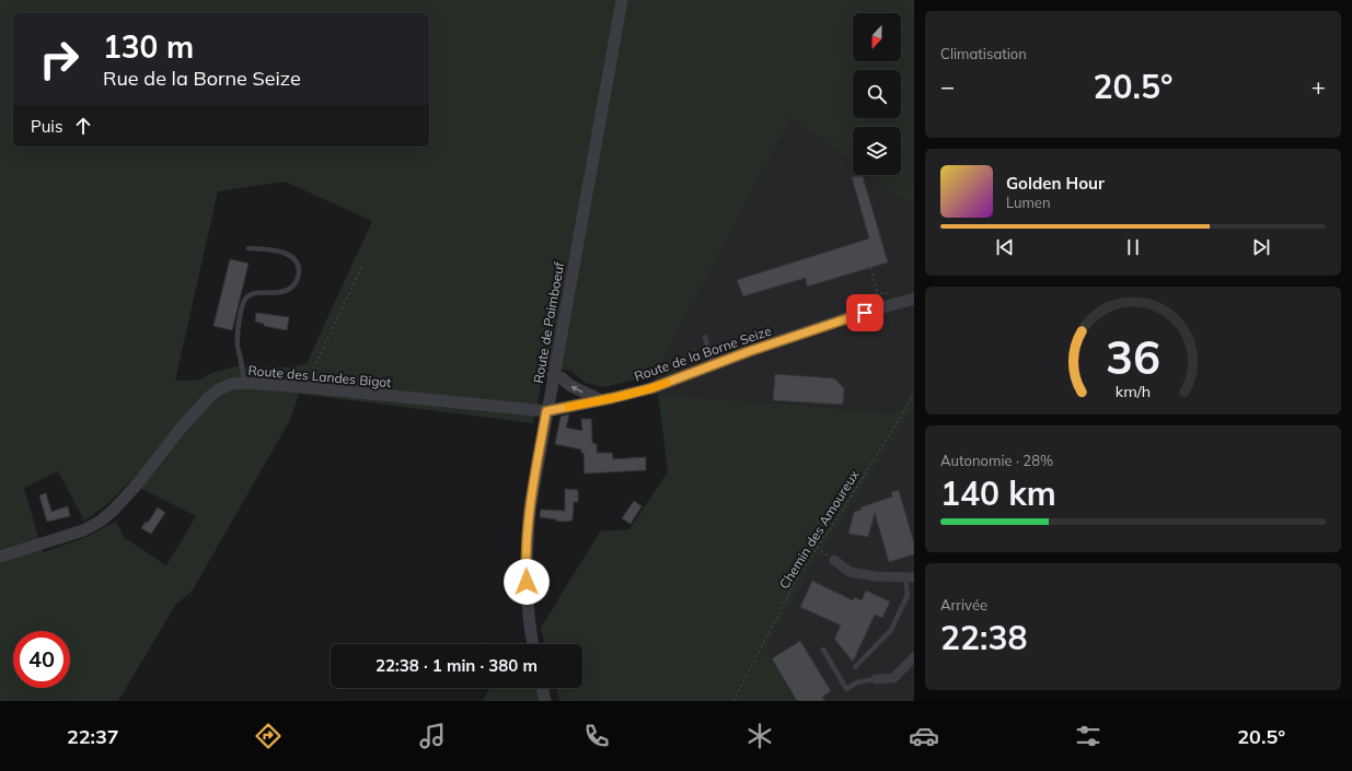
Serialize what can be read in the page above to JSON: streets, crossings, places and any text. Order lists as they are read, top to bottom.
{
  "streets": {
    "street": ["Route de Paimboeuf", "Route de la Borne Seize", "Route des Landes Bigot"],
    "path": ["Chemin des Amoureux"]
  },
  "crossings": [
    ["Route de Paimboeuf", "Route de la Borne Seize"],
    ["Route de Paimboeuf", "Route des Landes Bigot"],
    ["Route de la Borne Seize", "Route des Landes Bigot"]
  ],
  "north": "bottom",
  "page": {
    "tile": [
      "Climatisation",
      ["Autonomie · 28%", "140 km"],
      ["Arrivée", "22:38"]
    ],
    "turn": ["130 m", "Rue de la Borne Seize"],
    "heat": ["−", "20.5°", "+"],
    "then": "Puis",
    "song": ["Golden Hour", "Lumen"],
    "limit": "40",
    "trip": "22:38 · 1 min · 380 m",
    "tabs": ["22:37", "20.5°"],
    "gauge": ["36", "km/h"]
  }
}
